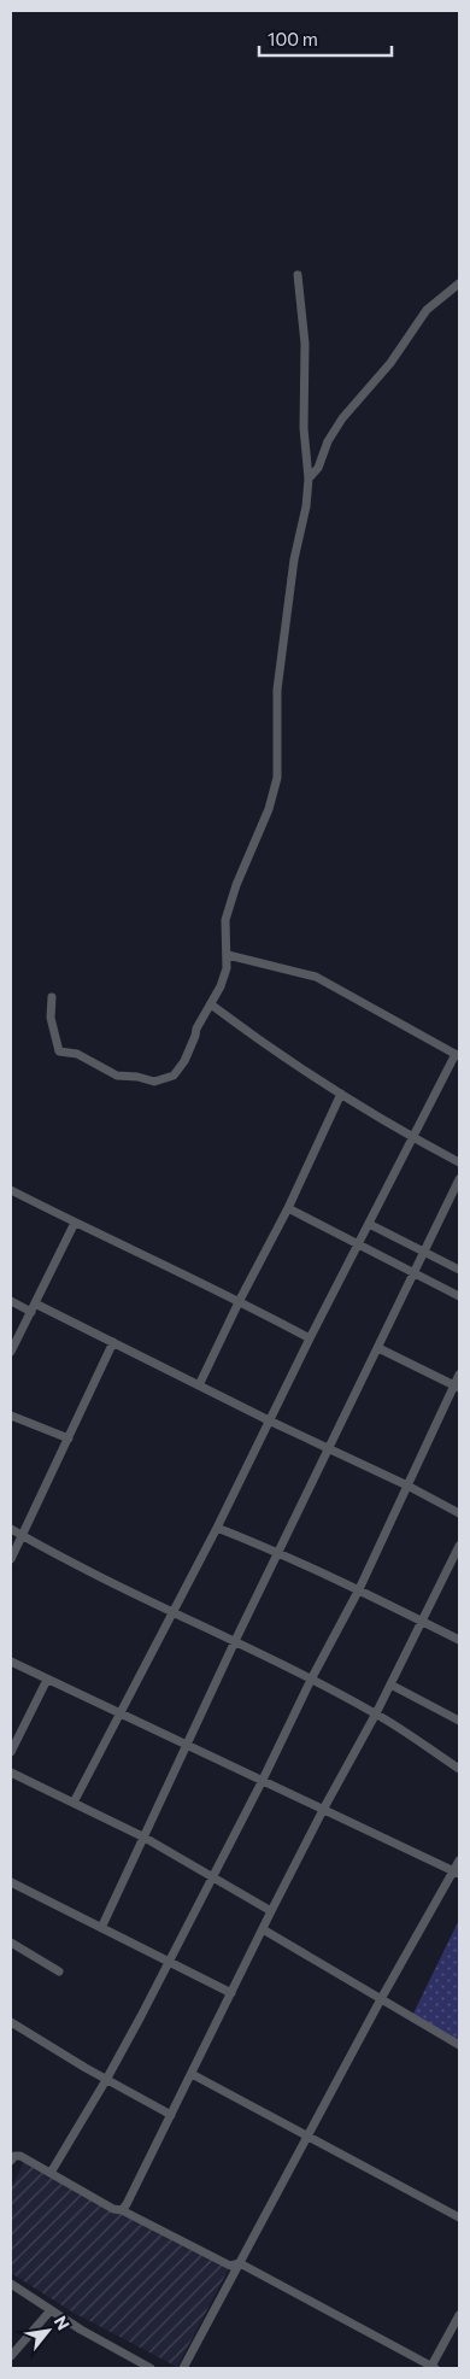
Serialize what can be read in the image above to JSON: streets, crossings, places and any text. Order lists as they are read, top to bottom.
{
  "scale_bar": "100 m",
  "north": "top right"
}
